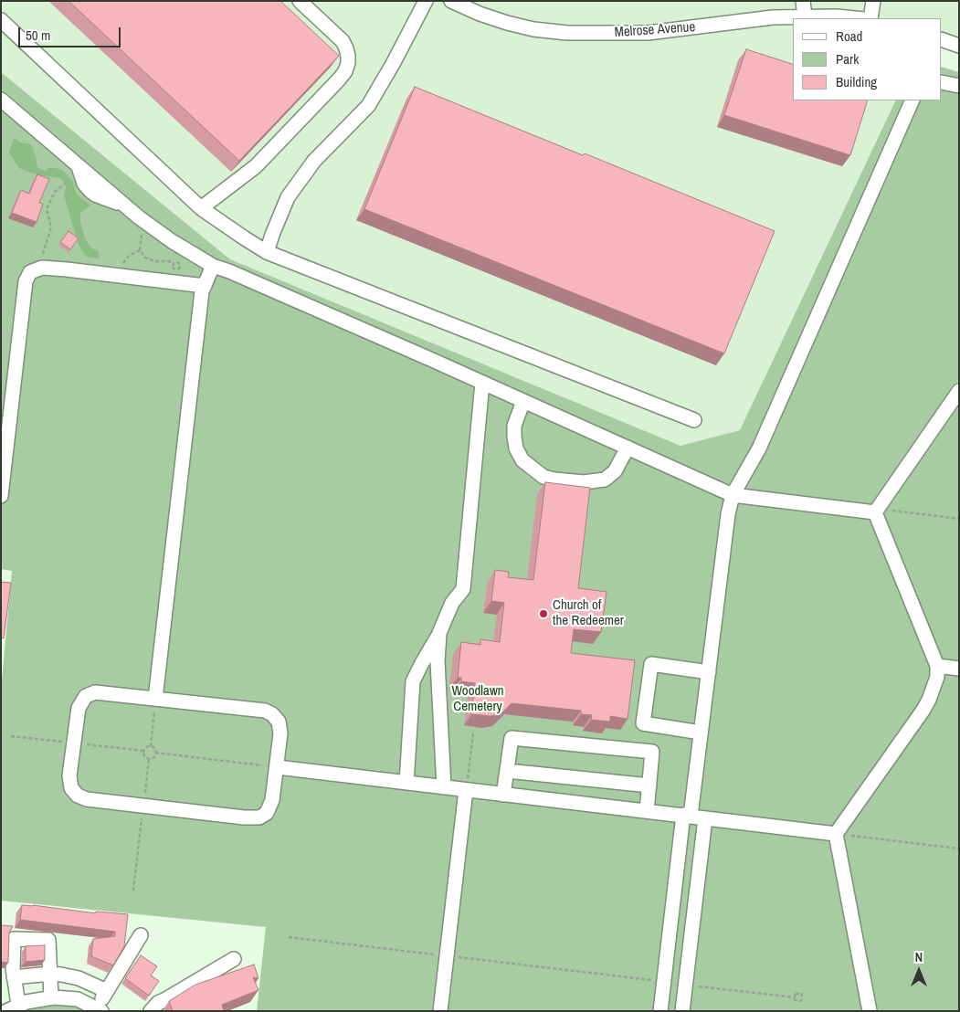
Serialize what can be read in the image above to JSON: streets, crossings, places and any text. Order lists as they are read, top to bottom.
{
  "streets": {
    "street": ["Melrose Avenue"]
  },
  "parks": ["Woodlawn Cemetery"],
  "places": ["Church of the Redeemer"],
  "legend": ["Road", "Park", "Building"],
  "scale_bar": "50 m",
  "north": "top"
}
